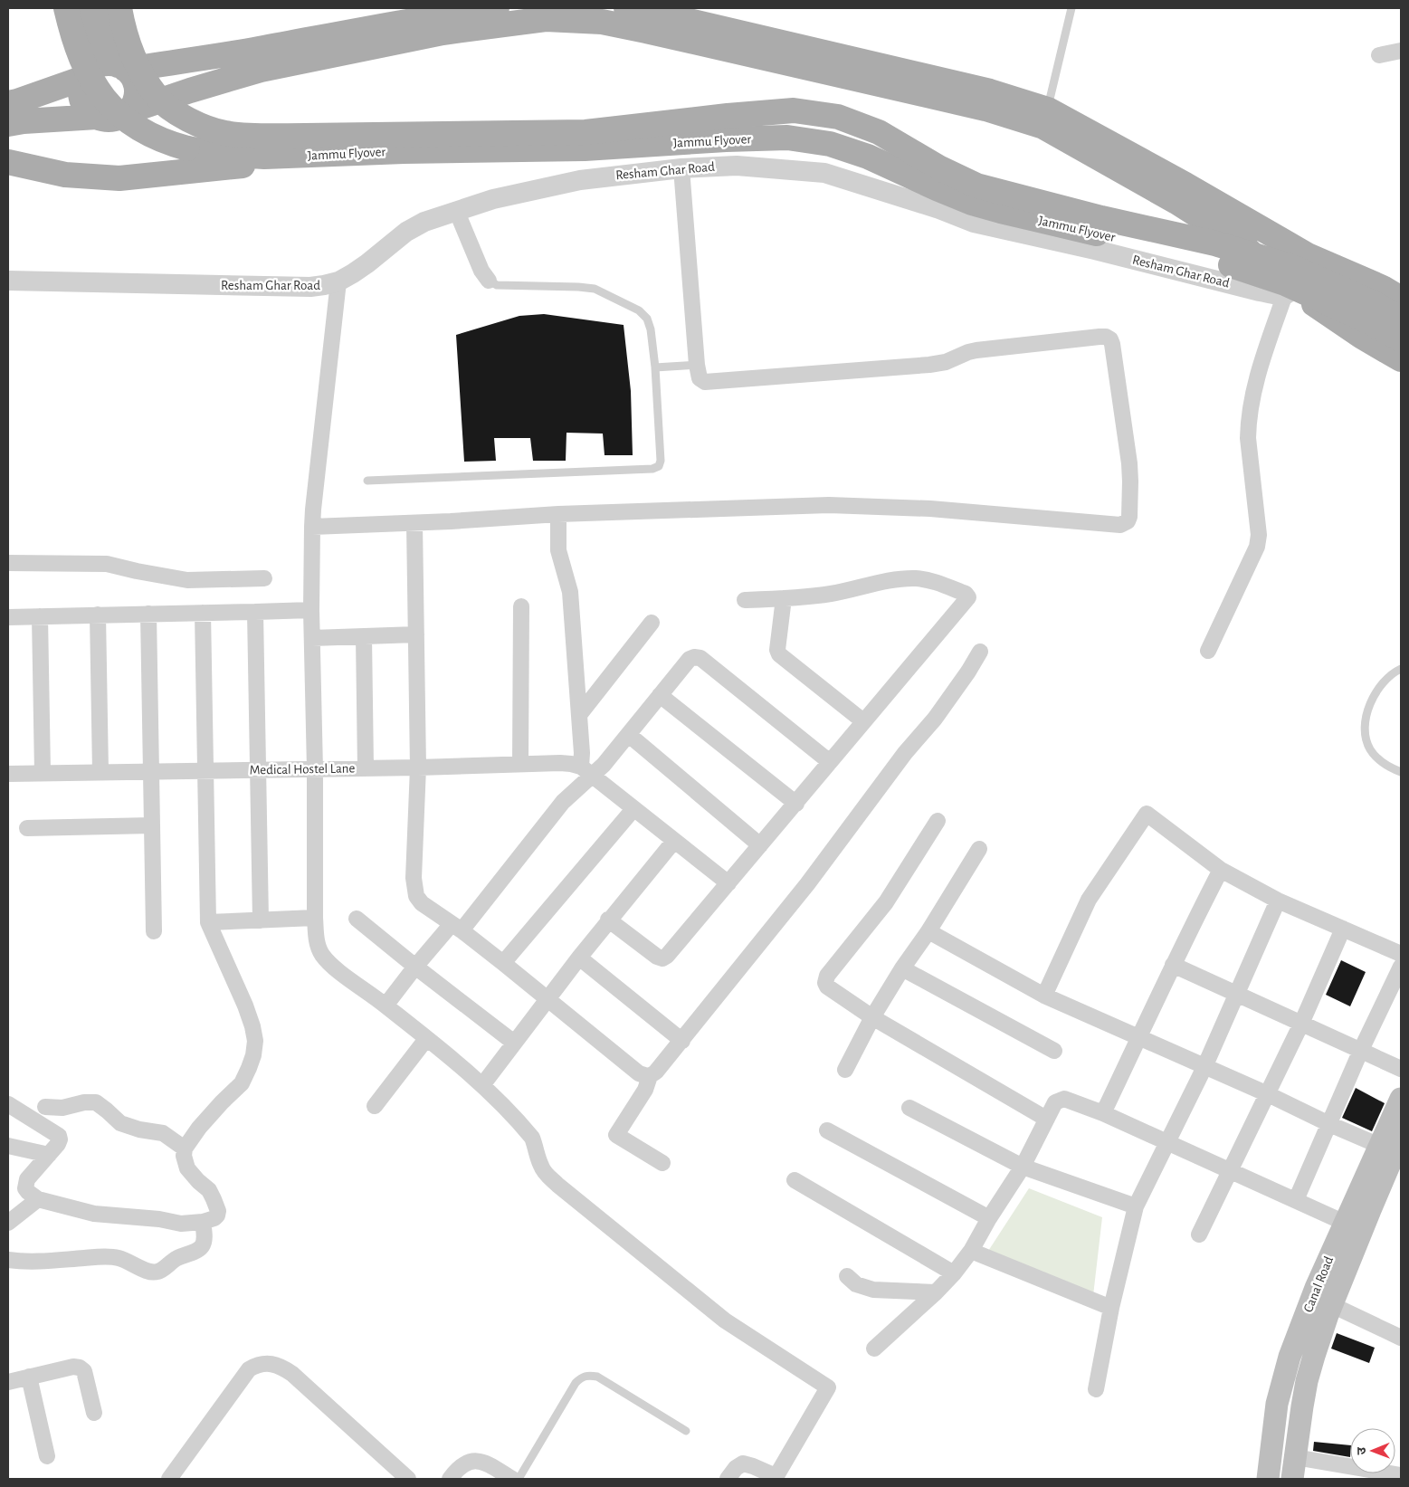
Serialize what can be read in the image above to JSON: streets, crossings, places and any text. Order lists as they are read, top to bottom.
{
  "streets": {
    "main road": ["Jammu Flyover", "Canal Road"],
    "street": ["Resham Ghar Road", "Medical Hostel Lane"]
  },
  "north": "left"
}
